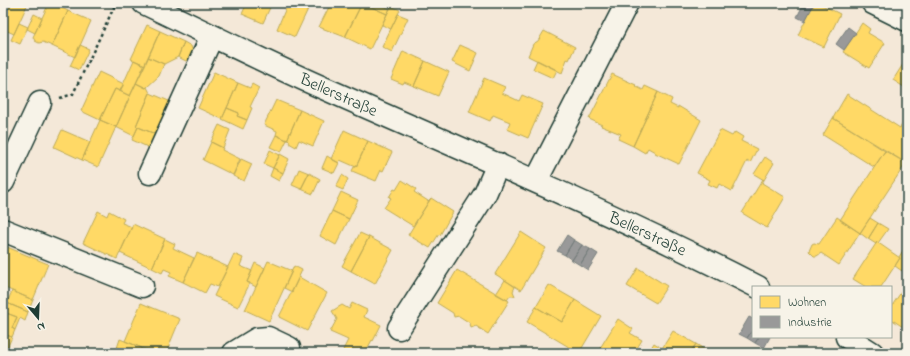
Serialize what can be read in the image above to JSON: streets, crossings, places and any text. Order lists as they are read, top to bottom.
{
  "streets": {
    "street": ["Bellerstraße"]
  },
  "legend": ["Wohnen", "Industrie"],
  "north": "bottom"
}
